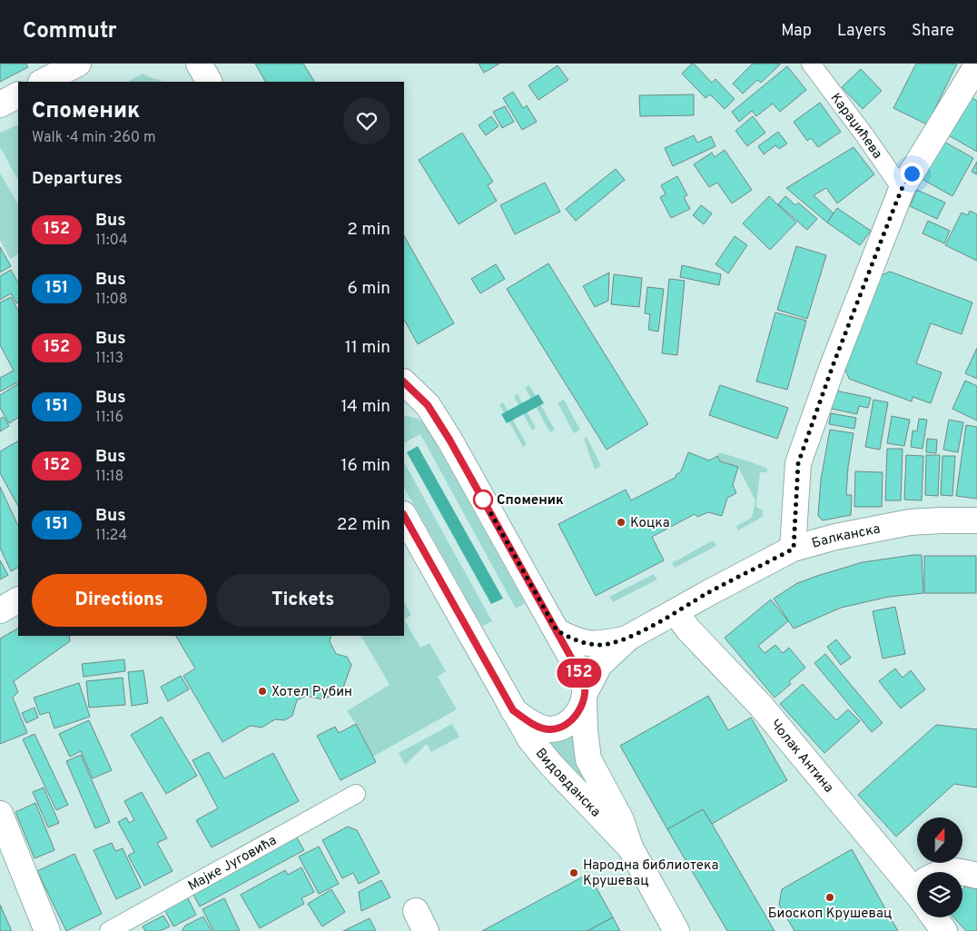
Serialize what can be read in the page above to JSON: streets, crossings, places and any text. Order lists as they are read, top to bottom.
{
  "streets": {
    "main road": ["Балканска", "Чолак Антина", "Видовданска"],
    "street": ["Караџићева", "Мајке Југовића"]
  },
  "crossings": [
    ["Балканска", "Чолак Антина"],
    ["Балканска", "Видовданска"]
  ],
  "places": [
    "Споменик",
    "Коцка",
    "Хотел Рубин",
    "Народна библиотека Крушевац",
    "Биоскоп Крушевац"
  ],
  "lines": ["bus line 152"],
  "north": "top",
  "page": {
    "header": "Commutr",
    "nav": ["Map", "Layers", "Share"],
    "on_map": "152",
    "heading": [
      ["Споменик", "Walk · 4 min · 260 m"],
      "Departures"
    ],
    "list": [
      {
        "mark": "152",
        "name": "Bus",
        "note": "11:04",
        "value": "2 min"
      },
      {
        "mark": "151",
        "name": "Bus",
        "note": "11:08",
        "value": "6 min"
      },
      {
        "mark": "152",
        "name": "Bus",
        "note": "11:13",
        "value": "11 min"
      },
      {
        "mark": "151",
        "name": "Bus",
        "note": "11:16",
        "value": "14 min"
      },
      {
        "mark": "152",
        "name": "Bus",
        "note": "11:18",
        "value": "16 min"
      },
      {
        "mark": "151",
        "name": "Bus",
        "note": "11:24",
        "value": "22 min"
      }
    ],
    "buttons": ["Directions", "Tickets"]
  }
}
